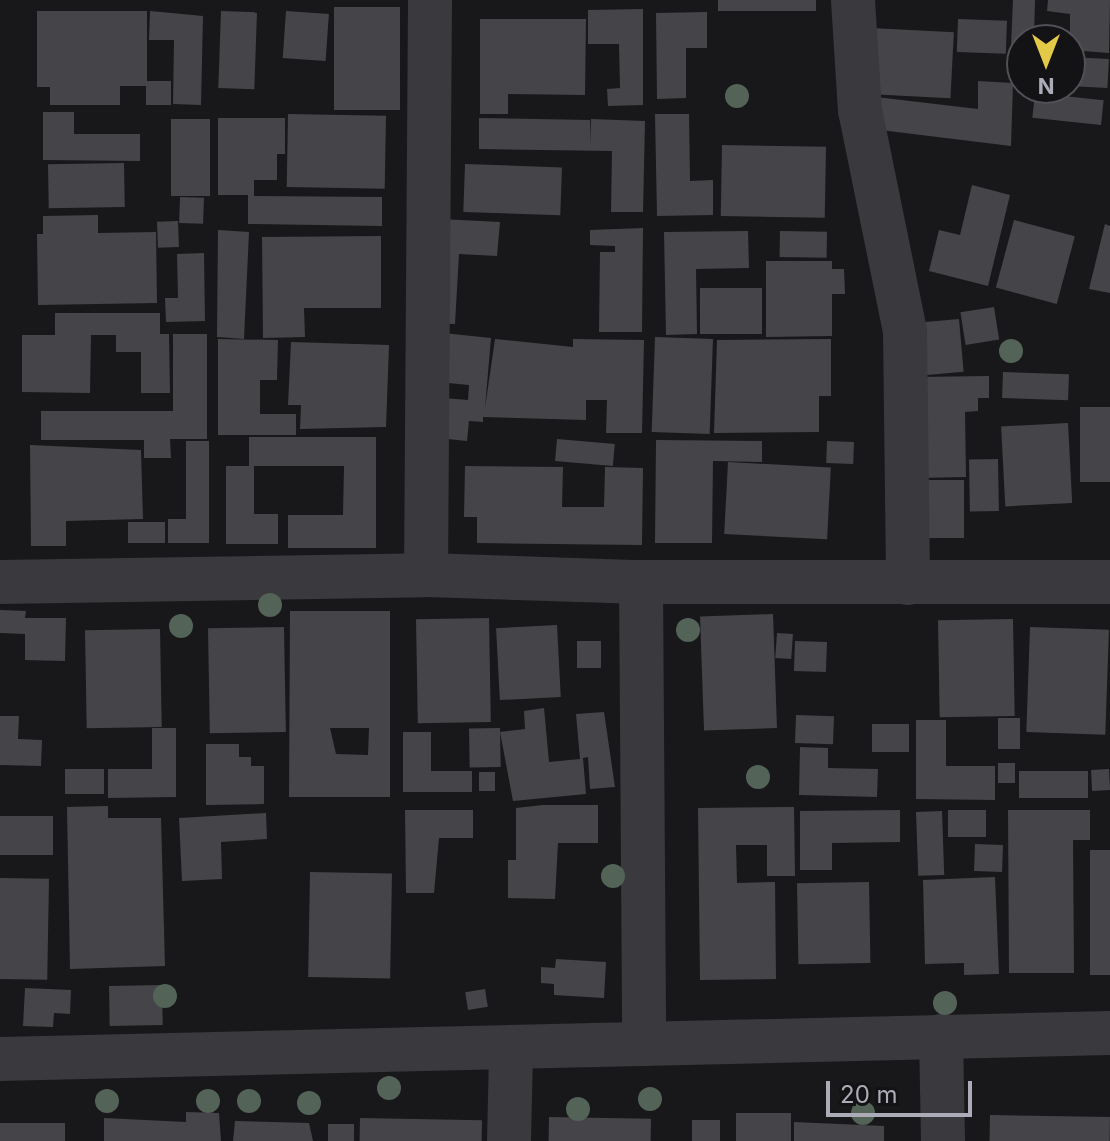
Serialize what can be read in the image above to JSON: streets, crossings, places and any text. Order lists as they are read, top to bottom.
{
  "scale_bar": "20 m",
  "north": "bottom"
}
